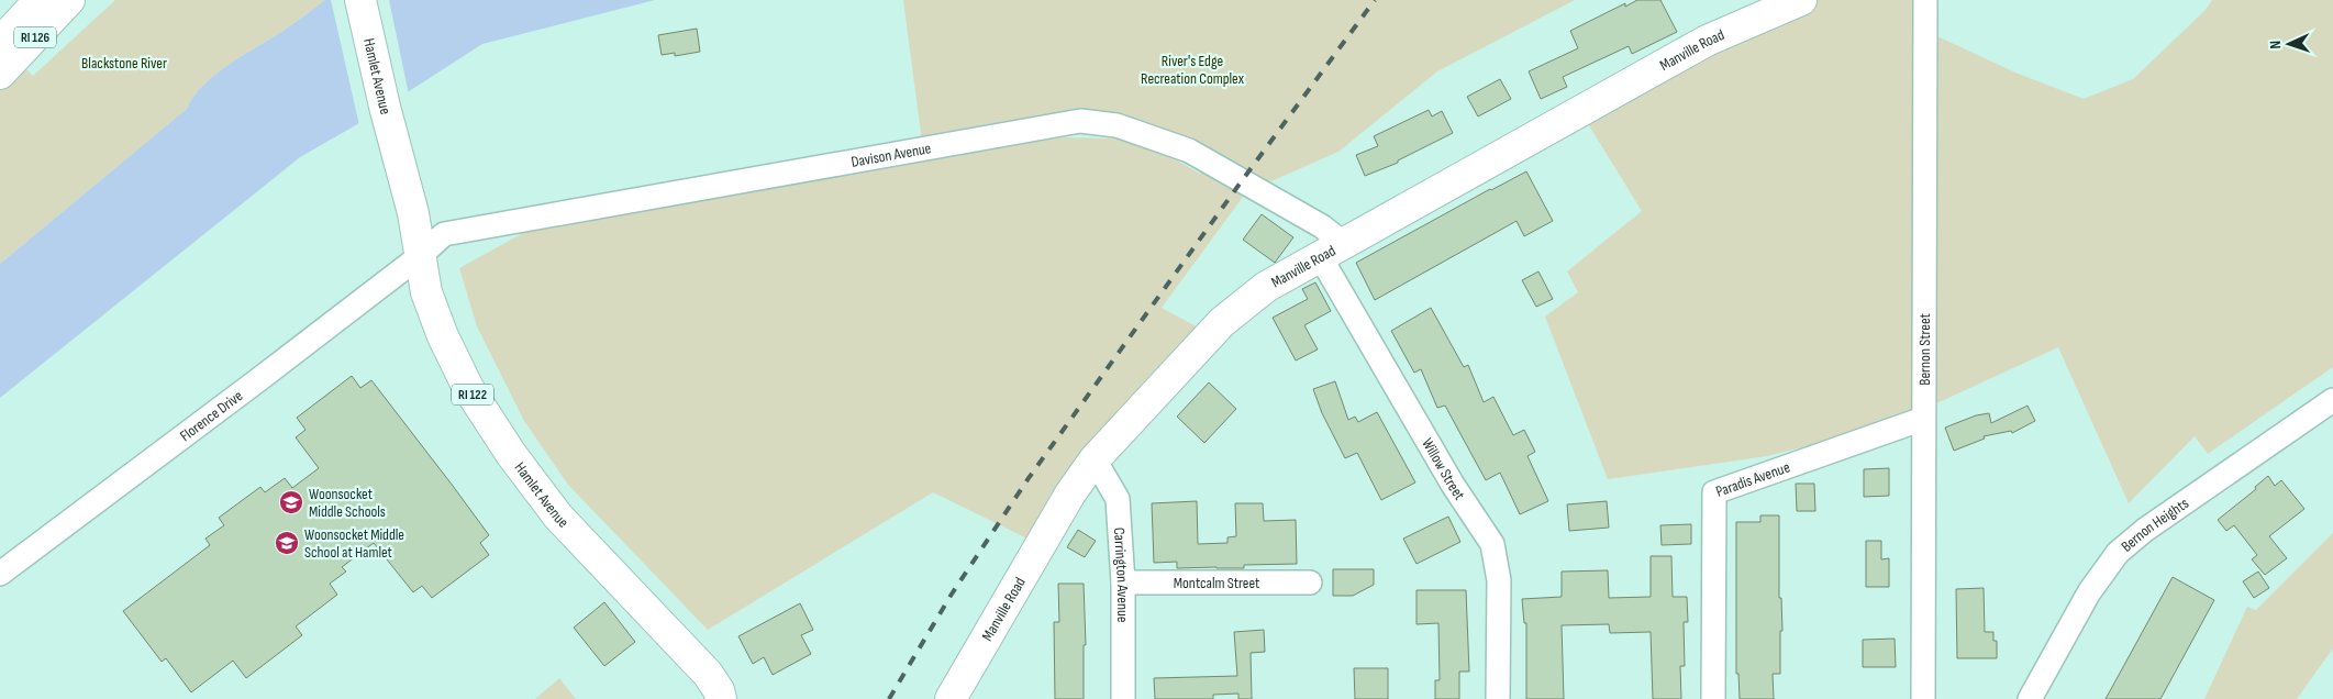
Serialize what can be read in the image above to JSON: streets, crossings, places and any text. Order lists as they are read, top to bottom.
{
  "streets": {
    "main road": [
      "RI 126",
      "Manville Road",
      "Hamlet Avenue",
      "RI 122"
    ],
    "street": [
      "Davison Avenue",
      "Bernon Street",
      "Florence Drive",
      "Willow Street",
      "Paradis Avenue",
      "Bernon Heights",
      "Carrington Avenue",
      "Montcalm Street"
    ]
  },
  "crossings": [
    ["Manville Road", "Davison Avenue"],
    ["Manville Road", "Willow Street"],
    ["Manville Road", "Carrington Avenue"],
    ["Hamlet Avenue", "Davison Avenue"],
    ["Hamlet Avenue", "Florence Drive"],
    ["Davison Avenue", "Florence Drive"],
    ["Davison Avenue", "Willow Street"],
    ["Bernon Street", "Paradis Avenue"],
    ["Carrington Avenue", "Montcalm Street"]
  ],
  "parks": ["River's Edge Recreation Complex", "Blackstone River"],
  "places": {
    "school or university": ["Woonsocket Middle Schools", "Woonsocket Middle School at Hamlet"]
  },
  "north": "left"
}
